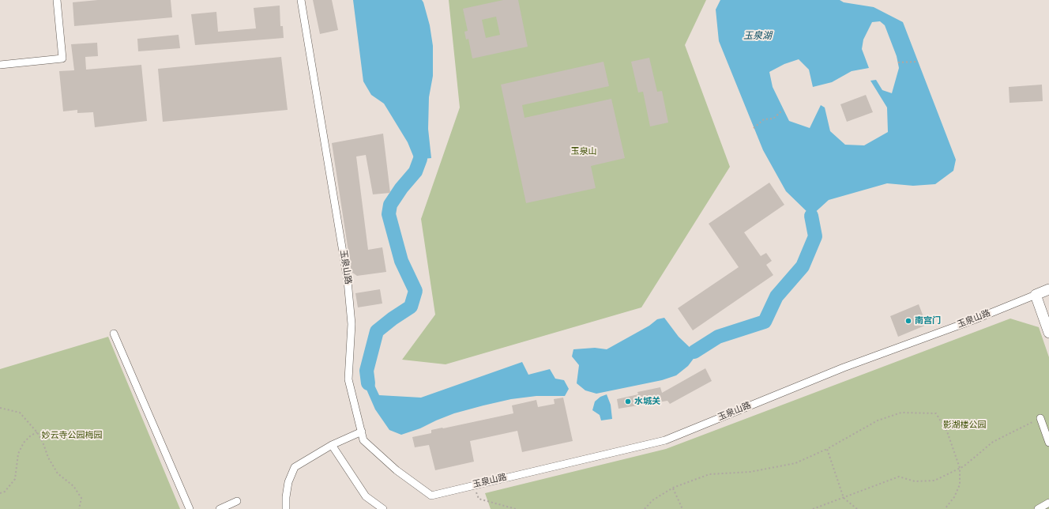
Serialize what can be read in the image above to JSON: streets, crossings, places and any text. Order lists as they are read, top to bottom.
{
  "streets": {
    "main road": ["玉泉山路"]
  },
  "water": ["玉泉湖"],
  "parks": ["玉泉山", "影湖楼公园", "妙云寺公园梅园"],
  "places": ["南宫门", "水城关"]
}
